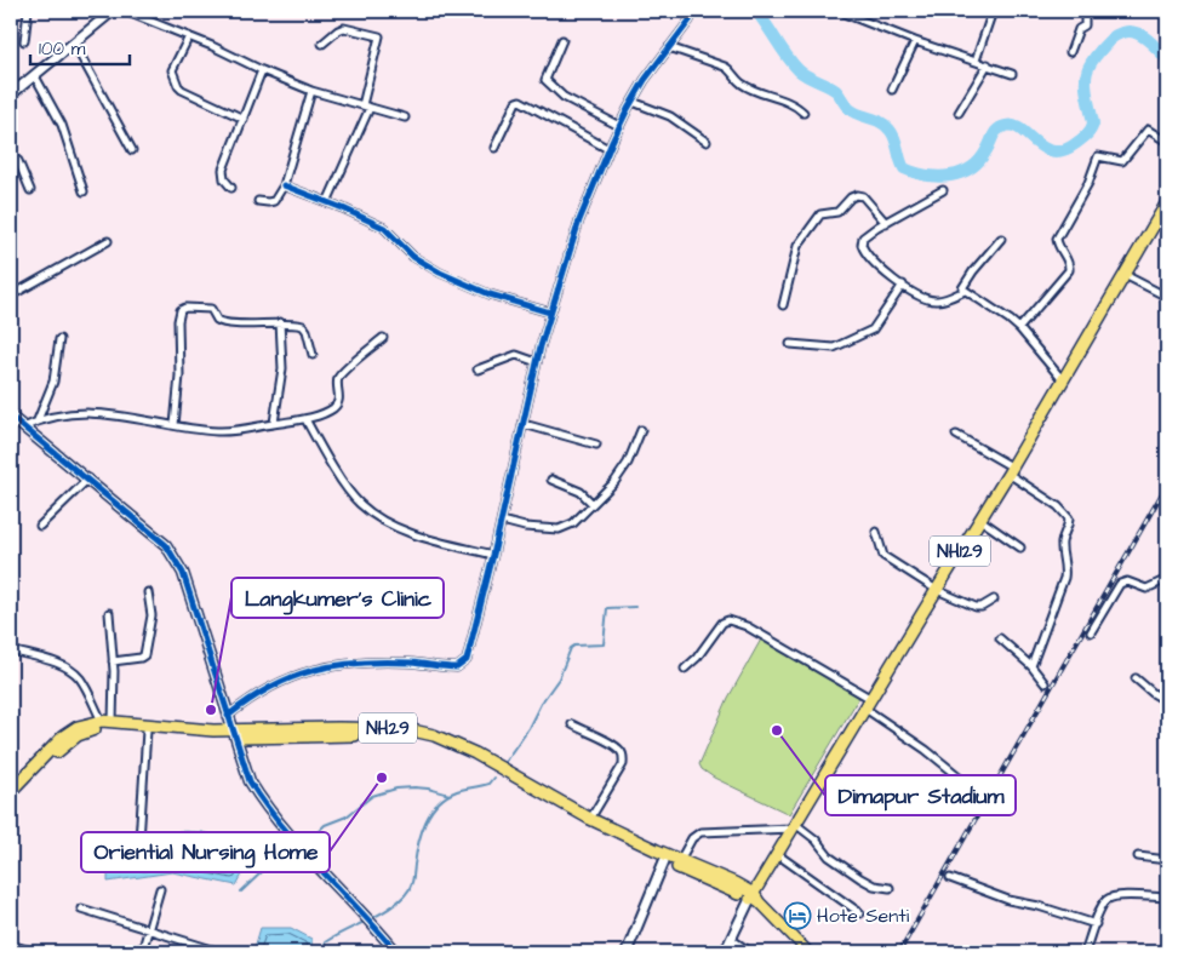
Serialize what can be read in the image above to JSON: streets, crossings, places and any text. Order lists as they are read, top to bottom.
{
  "streets": {
    "highway": ["NH129", "NH29"]
  },
  "crossings": [
    ["NH129", "NH29"]
  ],
  "places": {
    "other": ["Langkumer's Clinic", "Dimapur Stadium", "Oriential Nursing Home"],
    "hotel": ["Hote Senti"]
  },
  "scale_bar": "100 m"
}
